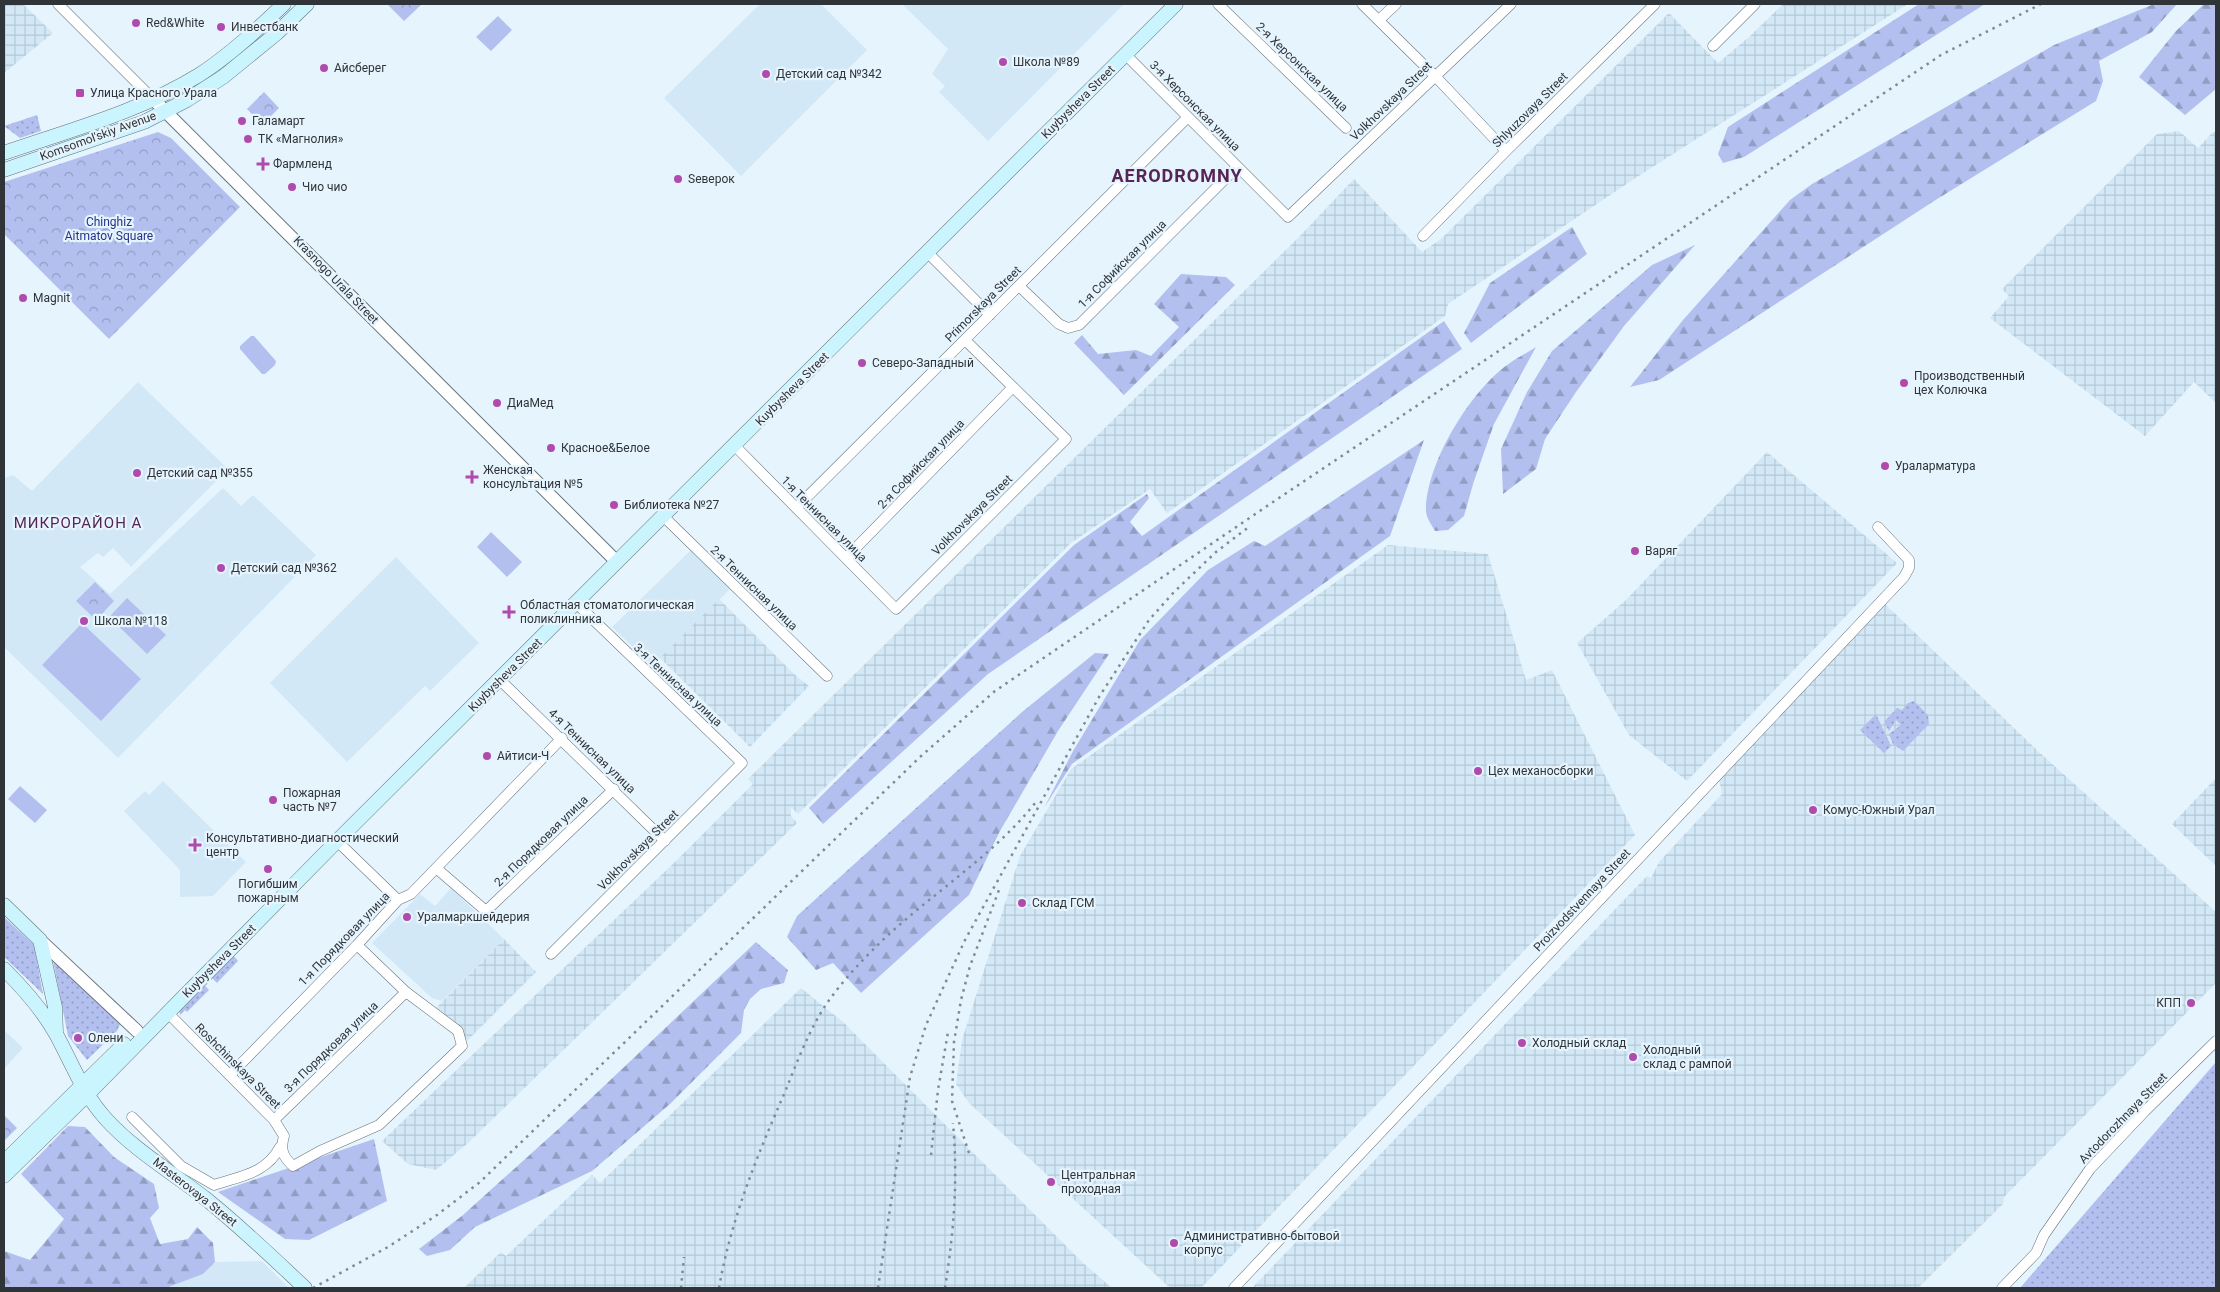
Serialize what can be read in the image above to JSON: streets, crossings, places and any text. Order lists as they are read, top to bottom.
{
  "streets": {
    "main road": ["Kuybysheva Street", "Komsomol'skiy Avenue", "Masterovaya Street"],
    "street": [
      "2-я Херсонская улица",
      "Volkhovskaya Street",
      "3-я Херсонская улица",
      "Shlyuzovaya Street",
      "1-я Софийская улица",
      "Krasnogo Urala Street",
      "Primorskaya Street",
      "2-я Софийская улица",
      "1-я Теннисная улица",
      "2-я Теннисная улица",
      "3-я Теннисная улица",
      "4-я Теннисная улица",
      "2-я Порядковая улица",
      "Proizvodstvennaya Street",
      "1-я Порядковая улица",
      "3-я Порядковая улица",
      "Roshchinskaya Street",
      "Avtodorozhnaya Street"
    ]
  },
  "crossings": [
    ["Volkhovskaya Street", "3-я Херсонская улица"],
    ["Volkhovskaya Street", "2-я Софийская улица"],
    ["Volkhovskaya Street", "1-я Теннисная улица"],
    ["Volkhovskaya Street", "3-я Теннисная улица"],
    ["Volkhovskaya Street", "4-я Теннисная улица"],
    ["Kuybysheva Street", "3-я Херсонская улица"],
    ["Kuybysheva Street", "Krasnogo Urala Street"],
    ["Kuybysheva Street", "1-я Теннисная улица"],
    ["Kuybysheva Street", "2-я Теннисная улица"],
    ["Kuybysheva Street", "3-я Теннисная улица"],
    ["Kuybysheva Street", "4-я Теннисная улица"],
    ["Kuybysheva Street", "Roshchinskaya Street"],
    ["Kuybysheva Street", "Masterovaya Street"],
    ["3-я Херсонская улица", "1-я Софийская улица"],
    ["3-я Херсонская улица", "Primorskaya Street"],
    ["Komsomol'skiy Avenue", "Krasnogo Urala Street"],
    ["1-я Софийская улица", "Primorskaya Street"],
    ["Primorskaya Street", "1-я Теннисная улица"],
    ["2-я Софийская улица", "1-я Теннисная улица"],
    ["4-я Теннисная улица", "2-я Порядковая улица"],
    ["4-я Теннисная улица", "1-я Порядковая улица"],
    ["2-я Порядковая улица", "1-я Порядковая улица"],
    ["1-я Порядковая улица", "Roshchinskaya Street"],
    ["3-я Порядковая улица", "Roshchinskaya Street"]
  ],
  "districts": ["AERODROMNY", "МИКРОРАЙОН А"],
  "parks": ["Chinghiz Aitmatov Square"],
  "places": {
    "other": [
      "Red&White",
      "Инвестбанк",
      "Школа №89",
      "Айсберег",
      "Детский сад №342",
      "Галамарт",
      "ТК «Магнолия»",
      "Sеверок",
      "Чио чио",
      "Magnit",
      "Северо-Западный",
      "Производственный цех Колючка",
      "ДиаМед",
      "Красное&Белое",
      "Ураларматура",
      "Детский сад №355",
      "Библиотека №27",
      "Варяг",
      "Детский сад №362",
      "Школа №118",
      "Айтиси-Ч",
      "Цех механосборки",
      "Пожарная часть №7",
      "Комус-Южный Урал",
      "Погибшим пожарным",
      "Склад ГСМ",
      "Уралмаркшейдерия",
      "КПП",
      "Олени",
      "Холодный склад",
      "Холодный склад с рампой",
      "Центральная проходная",
      "Административно-бытовой корпус"
    ],
    "transit": ["Улица Красного Урала"],
    "health": [
      "Фармленд",
      "Женская консультация №5",
      "Областная стоматологическая поликлинника",
      "Консультативно-диагностический центр"
    ]
  }
}
